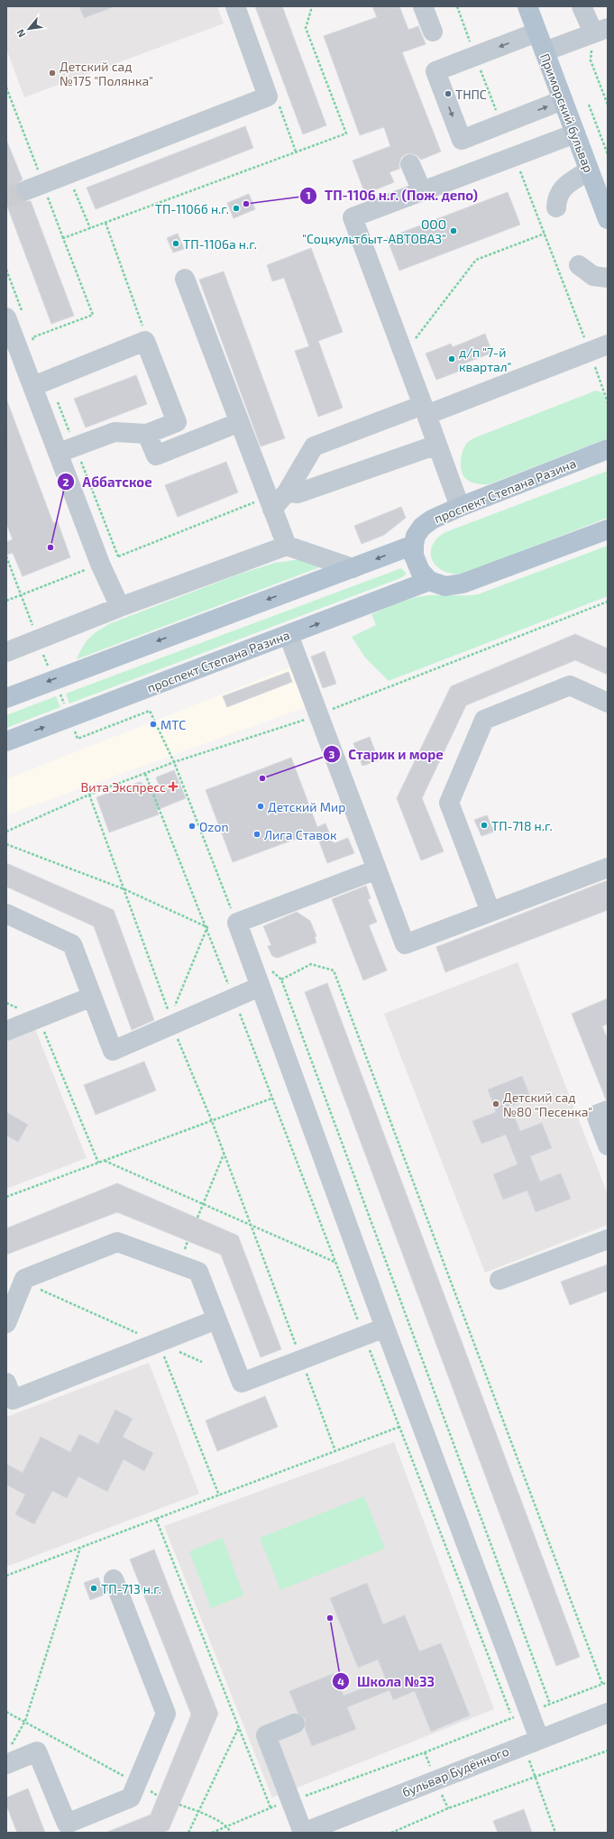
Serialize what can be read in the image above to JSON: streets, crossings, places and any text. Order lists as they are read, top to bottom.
{
  "streets": {
    "main road": ["Приморский бульвар", "проспект Степана Разина"],
    "street": ["бульвар Будённого"]
  },
  "places": {
    "other": [
      "Детский сад №175 \"Полянка\"",
      "ТНПС",
      "ТП-1106 н.г. (Пож. депо)",
      "ТП-1106б н.г.",
      "ООО \"Соцкультбыт-АВТОВАЗ\"",
      "ТП-1106а н.г.",
      "д/п \"7-й квартал\"",
      "Аббатское",
      "МТС",
      "Старик и море",
      "Детский Мир",
      "ТП-718 н.г.",
      "Ozon",
      "Лига Ставок",
      "Детский сад №80 \"Песенка\"",
      "ТП-713 н.г.",
      "Школа №33"
    ],
    "health": ["Вита Экспресс"]
  },
  "north": "bottom left"
}
